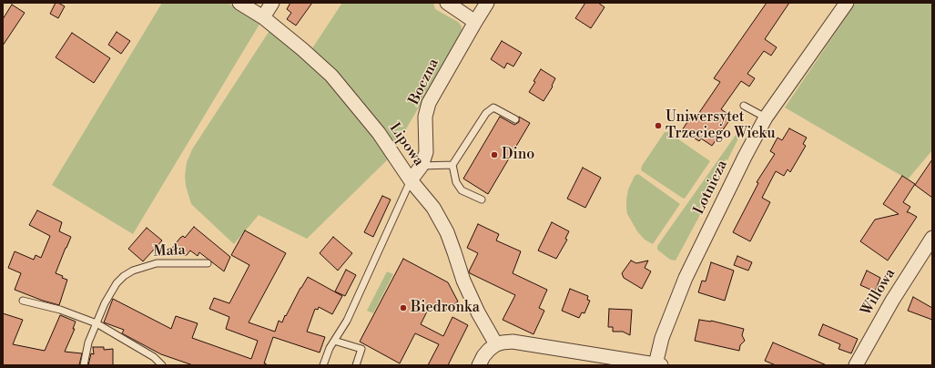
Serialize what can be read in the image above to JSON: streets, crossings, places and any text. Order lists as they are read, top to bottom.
{
  "streets": {
    "street": [
      "Boczna",
      "Lipowa",
      "Lotnicza",
      "Willowa"
    ],
    "lane": ["Mała"]
  },
  "crossings": [
    ["Boczna", "Lipowa"]
  ],
  "places": ["Uniwersytet Trzeciego Wieku", "Dino", "Biedronka"]
}
